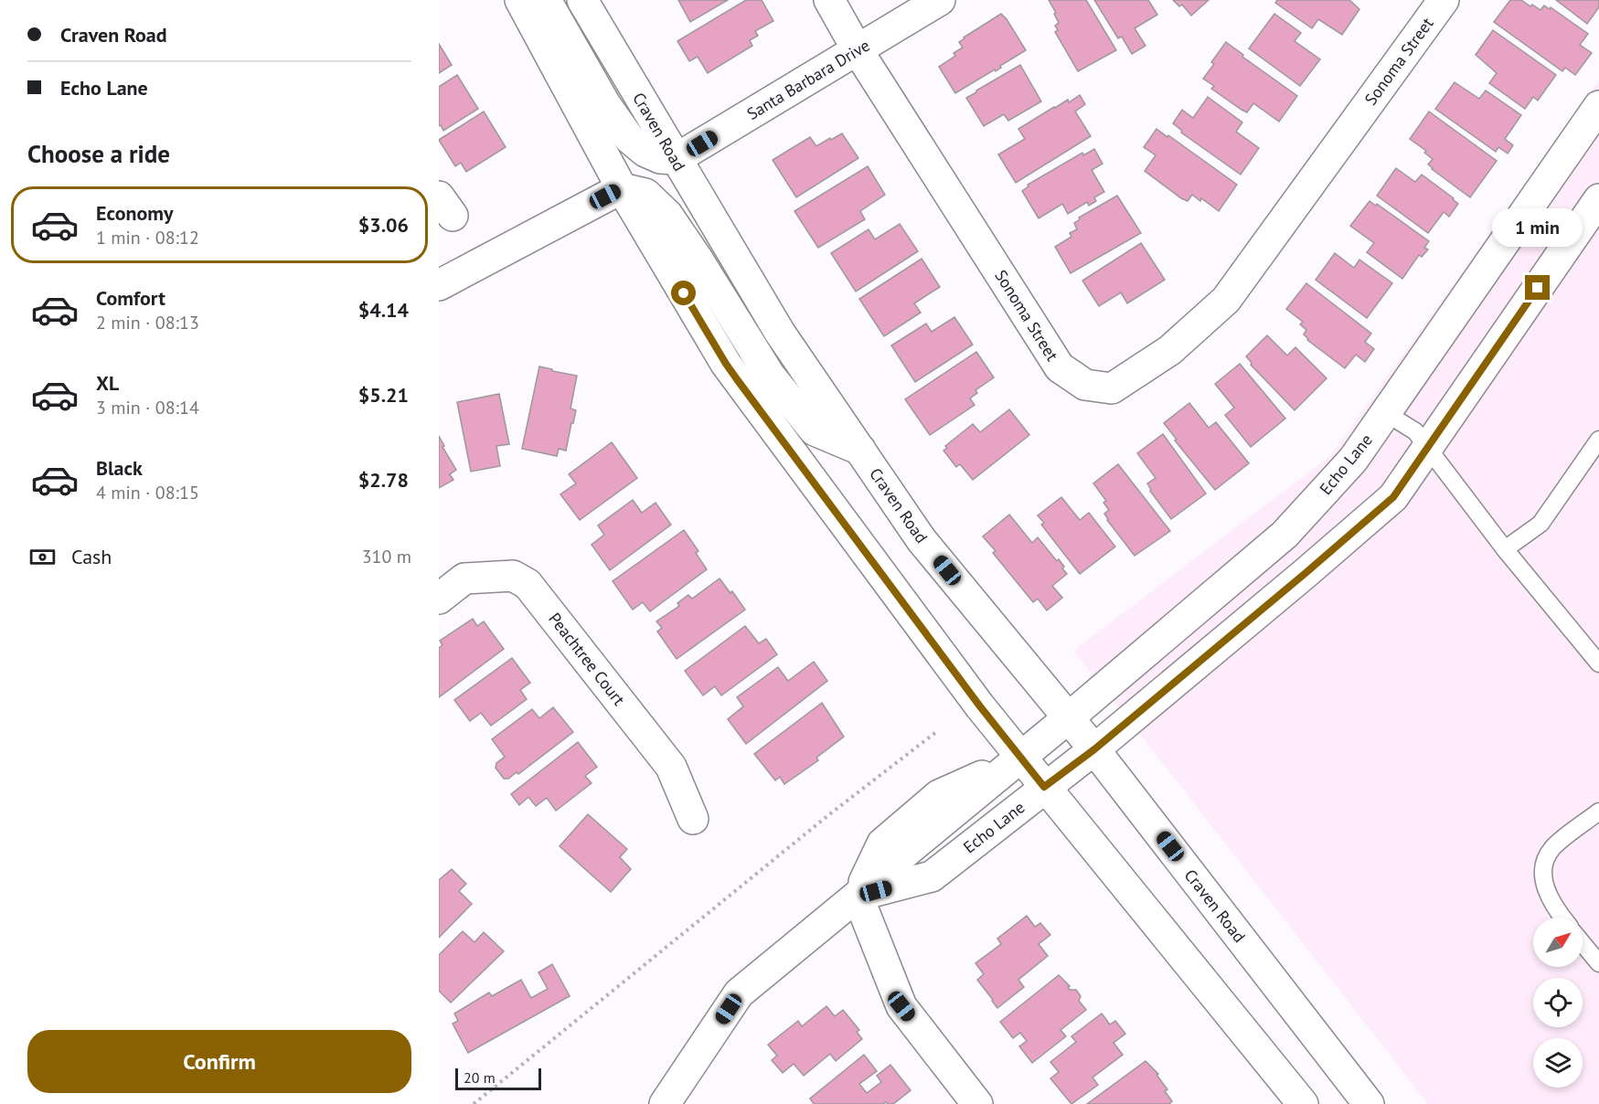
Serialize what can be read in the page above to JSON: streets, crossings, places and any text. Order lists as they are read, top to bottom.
{
  "streets": {
    "street": [
      "Sonoma Street",
      "Santa Barbara Drive",
      "Craven Road",
      "Echo Lane",
      "Peachtree Court"
    ]
  },
  "crossings": [
    ["Sonoma Street", "Santa Barbara Drive"],
    ["Santa Barbara Drive", "Craven Road"],
    ["Craven Road", "Echo Lane"]
  ],
  "scale_bar": "20 m",
  "north": "top right",
  "page": {
    "banner": ["Craven Road", "Echo Lane"],
    "heading": "Choose a ride",
    "list": [
      {
        "name": "Economy",
        "note": "1 min · 08:12",
        "value": "$3.06"
      },
      {
        "name": "Comfort",
        "note": "2 min · 08:13",
        "value": "$4.14"
      },
      {
        "name": "XL",
        "note": "3 min · 08:14",
        "value": "$5.21"
      },
      {
        "name": "Black",
        "note": "4 min · 08:15",
        "value": "$2.78"
      }
    ],
    "bubble": "1 min",
    "pay": ["Cash", "310 m"],
    "buttons": "Confirm",
    "scale": "20 m"
  }
}
